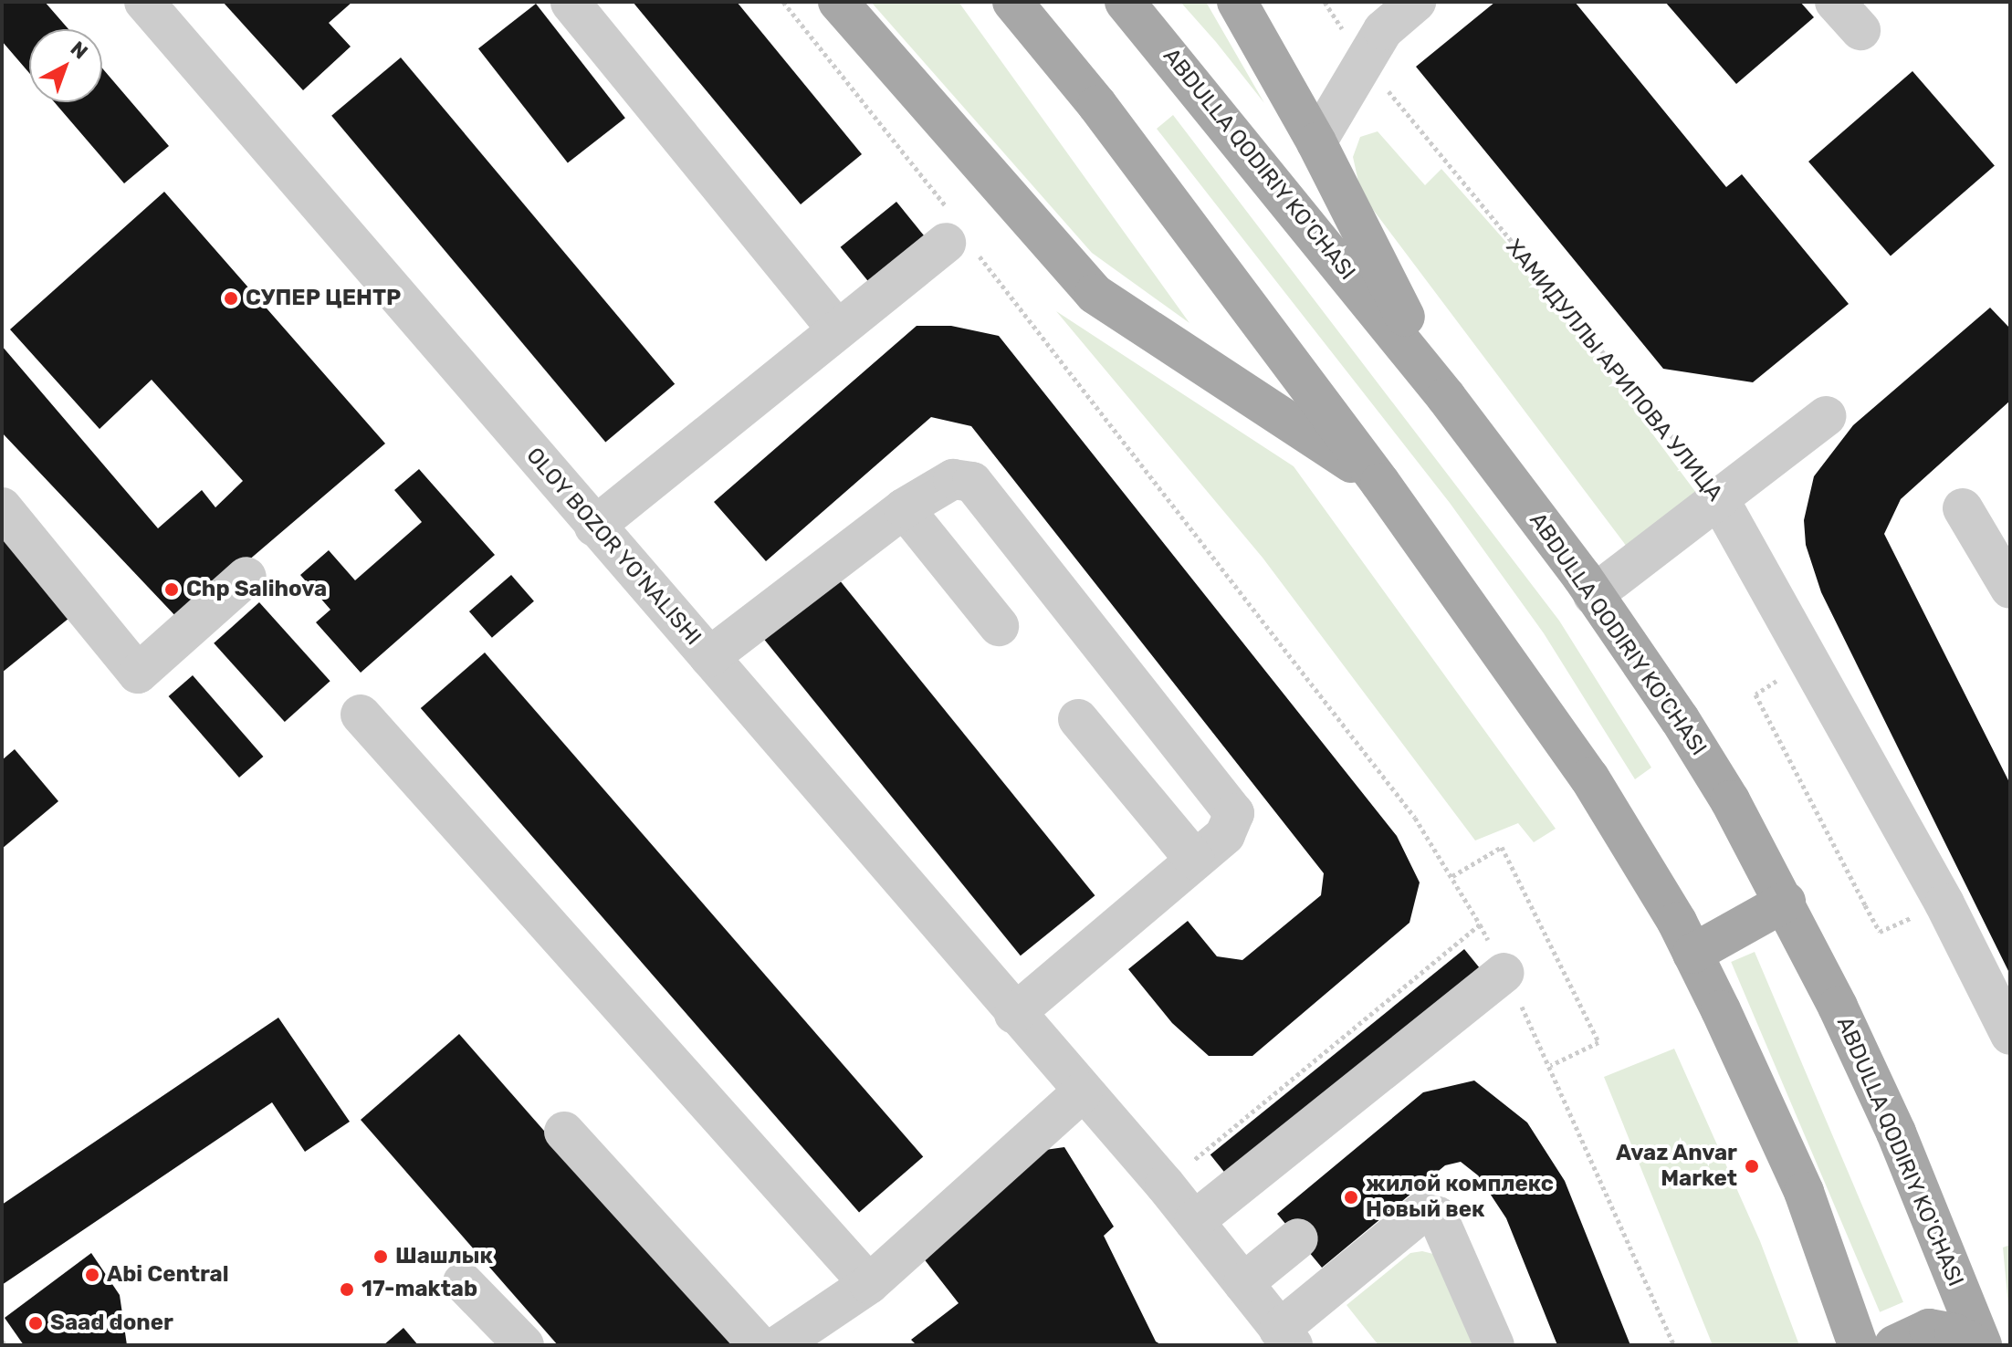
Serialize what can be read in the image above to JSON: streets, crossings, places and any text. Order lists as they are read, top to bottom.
{
  "streets": {
    "main road": ["ABDULLA QODIRIY KO'CHASI"],
    "street": ["ХАМИДУЛЛЫ АРИПОВА УЛИЦА", "OLOY BOZOR YO'NALISHI"]
  },
  "places": [
    "СУПЕР ЦЕНТР",
    "Chp Salihova",
    "Avaz Anvar Market",
    "жилой комплекс Новый век",
    "Шашлык",
    "Abi Central",
    "17-maktab",
    "Saad doner"
  ],
  "north": "top right"
}
